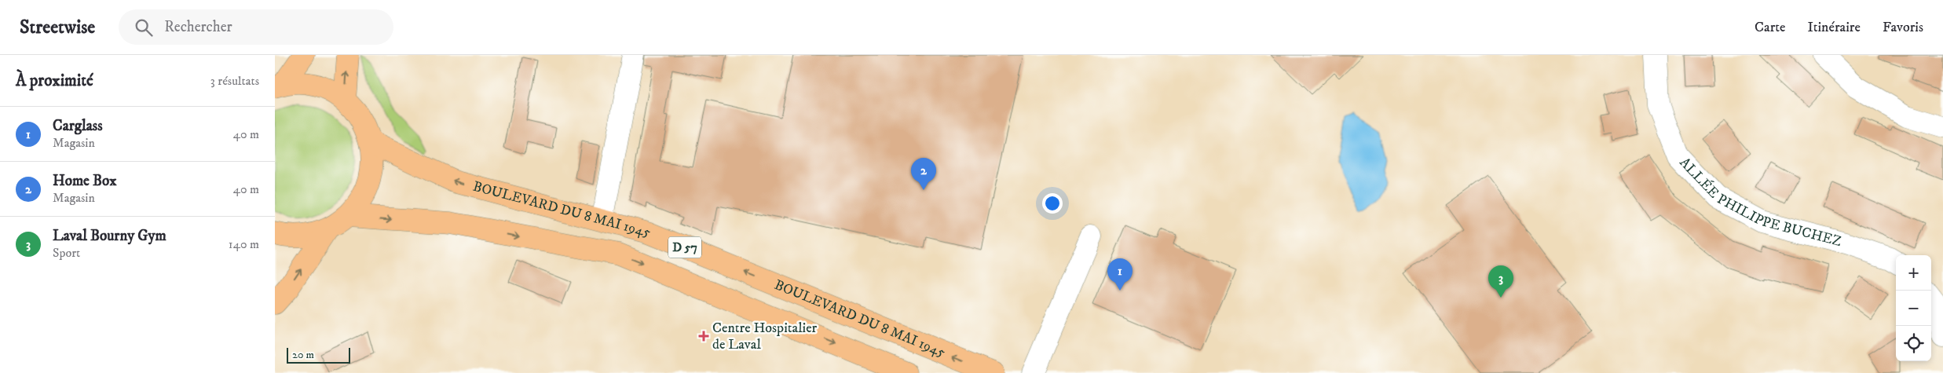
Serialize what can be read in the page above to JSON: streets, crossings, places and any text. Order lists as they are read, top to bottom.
{
  "streets": {
    "main road": ["BOULEVARD DU 8 MAI 1945", "D 57"],
    "street": ["ALLÉE PHILIPPE BUCHEZ"]
  },
  "places": {
    "health": ["Centre Hospitalier de Laval"]
  },
  "scale_bar": "20 m",
  "page": {
    "header": "Streetwise",
    "search": "Rechercher",
    "nav": ["Carte", "Itinéraire", "Favoris"],
    "heading": ["À proximité", "3 résultats"],
    "list": [
      {
        "mark": "1",
        "name": "Carglass",
        "note": "Magasin",
        "value": "40 m"
      },
      {
        "mark": "2",
        "name": "Home Box",
        "note": "Magasin",
        "value": "40 m"
      },
      {
        "mark": "3",
        "name": "Laval Bourny Gym",
        "note": "Sport",
        "value": "140 m"
      }
    ],
    "pins": ["2", "1", "3"],
    "map_buttons": ["+", "−"],
    "scale": "20 m"
  }
}
